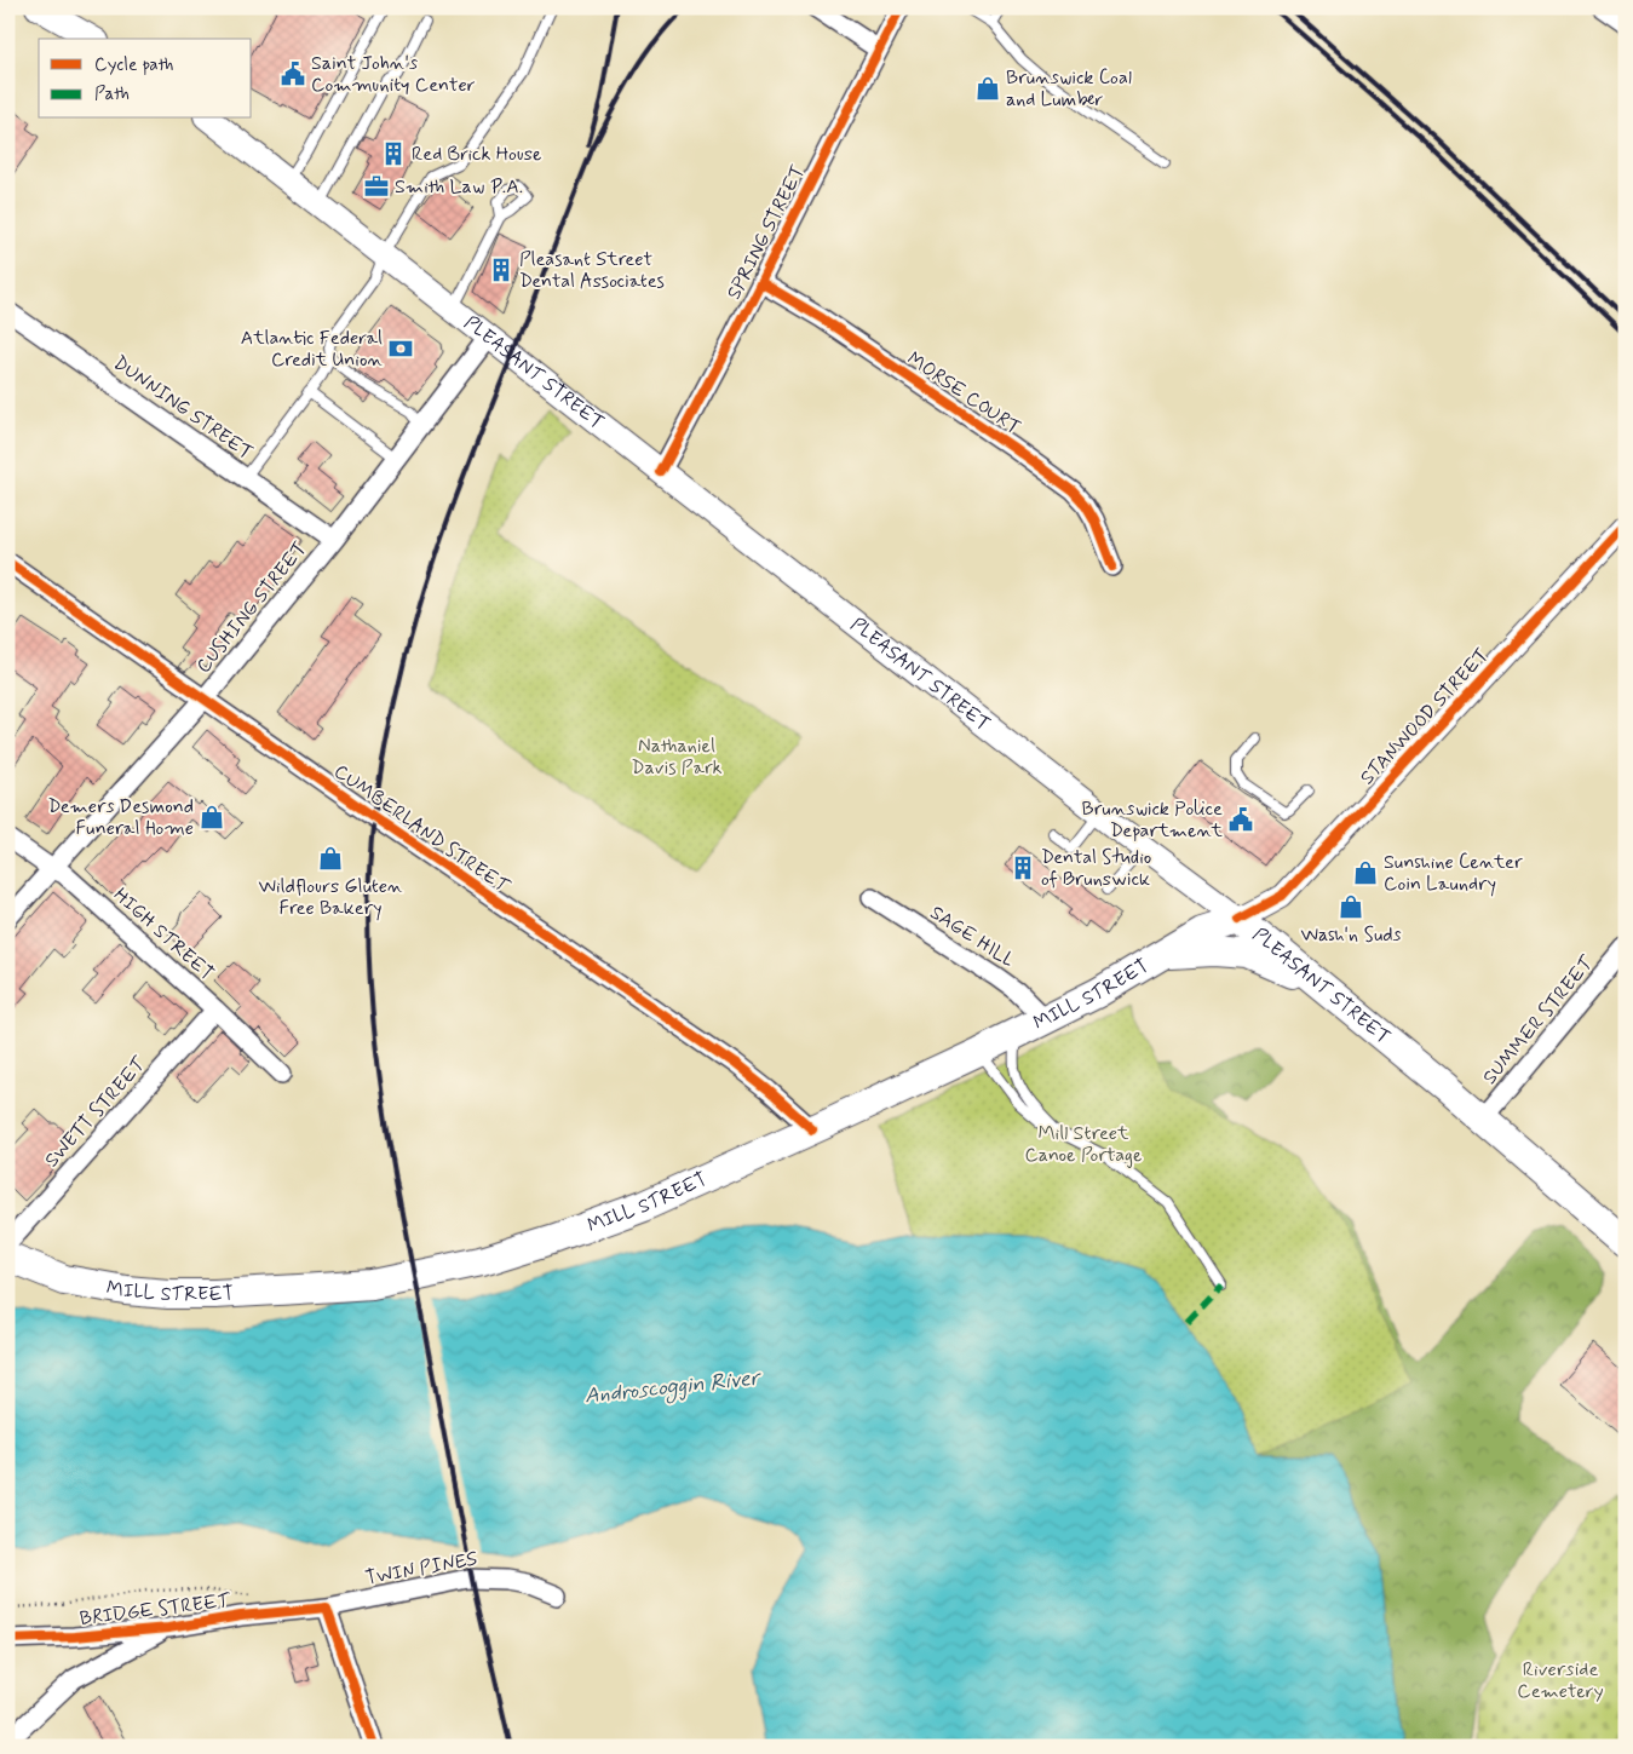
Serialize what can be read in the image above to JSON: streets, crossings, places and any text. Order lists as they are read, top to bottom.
{
  "streets": {
    "highway": ["PLEASANT STREET", "MILL STREET"],
    "street": [
      "SPRING STREET",
      "MORSE COURT",
      "DUNNING STREET",
      "CUSHING STREET",
      "STANWOOD STREET",
      "CUMBERLAND STREET",
      "HIGH STREET",
      "SAGE HILL",
      "SUMMER STREET",
      "SWETT STREET",
      "TWIN PINES",
      "BRIDGE STREET"
    ]
  },
  "crossings": [
    ["SPRING STREET", "PLEASANT STREET"],
    ["SPRING STREET", "MORSE COURT"],
    ["PLEASANT STREET", "CUSHING STREET"],
    ["PLEASANT STREET", "STANWOOD STREET"],
    ["PLEASANT STREET", "MILL STREET"],
    ["PLEASANT STREET", "SUMMER STREET"],
    ["DUNNING STREET", "CUSHING STREET"],
    ["CUSHING STREET", "CUMBERLAND STREET"],
    ["CUSHING STREET", "HIGH STREET"],
    ["STANWOOD STREET", "MILL STREET"],
    ["CUMBERLAND STREET", "MILL STREET"],
    ["HIGH STREET", "SWETT STREET"],
    ["SAGE HILL", "MILL STREET"],
    ["TWIN PINES", "BRIDGE STREET"]
  ],
  "water": ["Androscoggin River"],
  "parks": ["Nathaniel Davis Park", "Mill Street Canoe Portage", "Riverside Cemetery"],
  "places": {
    "public building": ["Saint John's Community Center", "Brunswick Police Department"],
    "shop": [
      "Brunswick Coal and Lumber",
      "Demers Desmond Funeral Home",
      "Wildflours Gluten Free Bakery",
      "Sunshine Center Coin Laundry",
      "Wash'n Suds"
    ],
    "building": ["Red Brick House", "Pleasant Street Dental Associates", "Dental Studio of Brunswick"],
    "office": ["Smith Law P.A."],
    "bank": ["Atlantic Federal Credit Union"]
  },
  "legend": ["Cycle path", "Path"]
}
